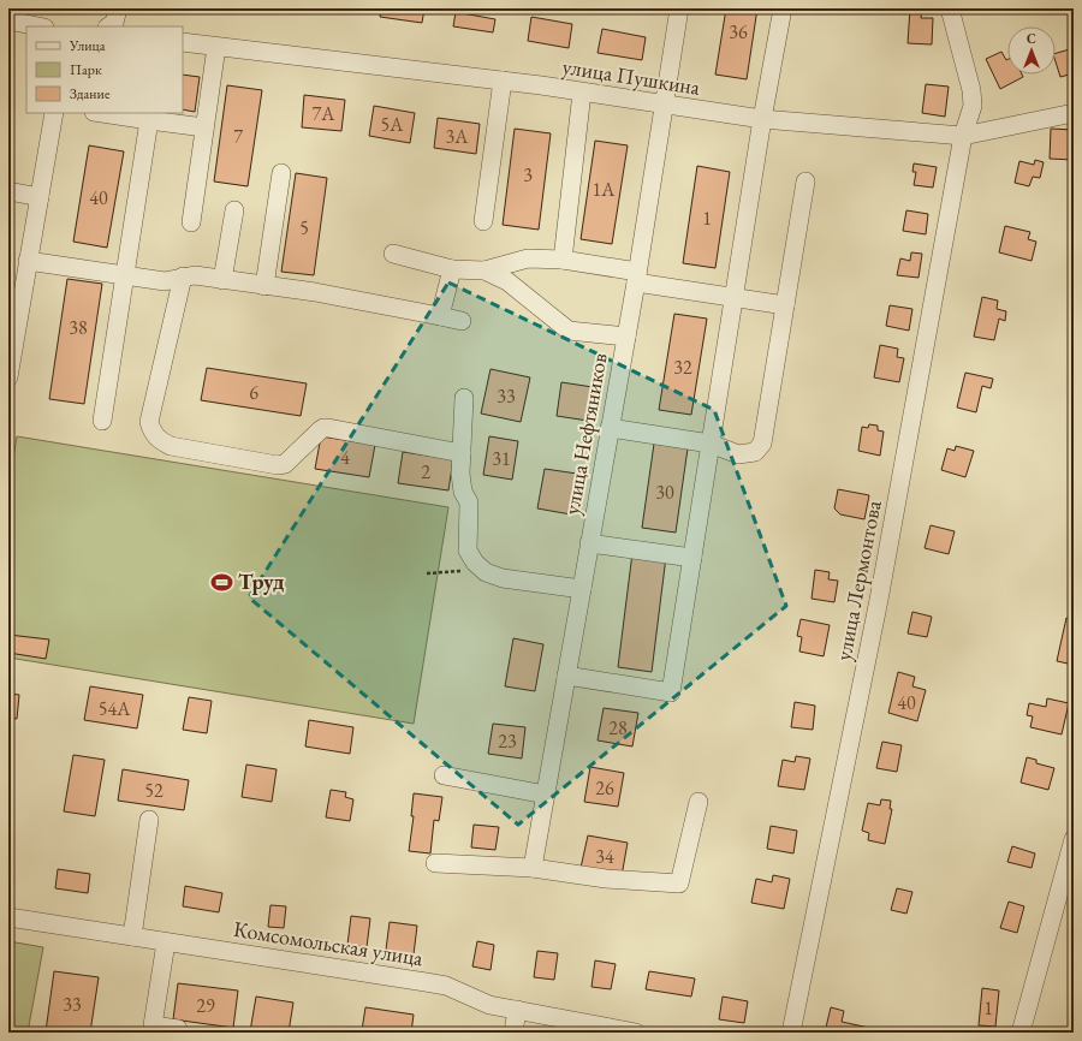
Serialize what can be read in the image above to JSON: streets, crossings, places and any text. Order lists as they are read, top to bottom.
{
  "streets": {
    "street": [
      "улица Пушкина",
      "улица Нефтяников",
      "улица Лермонтова",
      "Комсомольская улица"
    ]
  },
  "crossings": [
    ["улица Пушкина", "улица Нефтяников"],
    ["улица Пушкина", "улица Лермонтова"]
  ],
  "places": {
    "sports": ["Труд"]
  },
  "house_numbers": [
    "36",
    "7А",
    "5А",
    "7",
    "3А",
    "3",
    "1А",
    "40",
    "1",
    "5",
    "38",
    "32",
    "6",
    "33",
    "4",
    "31",
    "2",
    "30",
    "40",
    "54А",
    "28",
    "23",
    "26",
    "52",
    "34",
    "33",
    "29",
    "1"
  ],
  "legend": ["Улица", "Парк", "Здание"],
  "north": "top"
}
